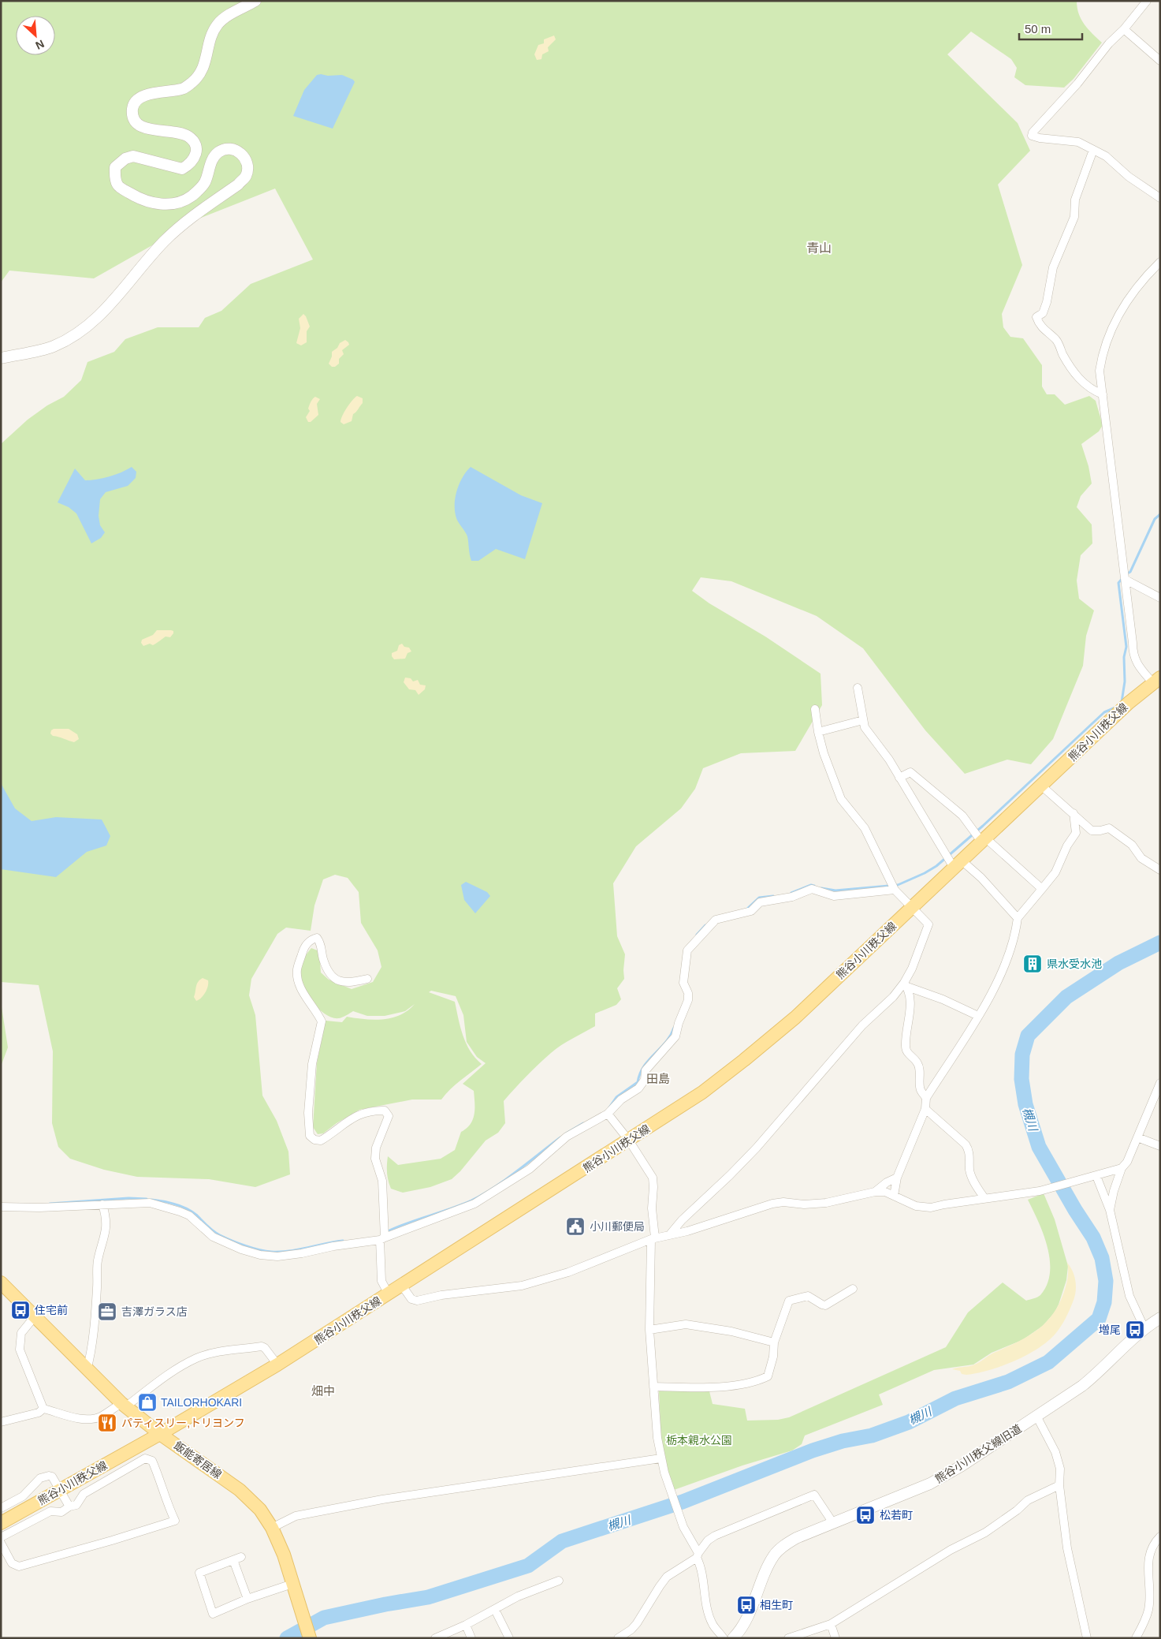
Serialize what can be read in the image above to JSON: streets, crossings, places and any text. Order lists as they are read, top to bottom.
{
  "streets": {
    "main road": ["熊谷小川秩父線", "飯能寄居線"],
    "street": ["熊谷小川秩父線旧道"]
  },
  "crossings": [
    ["熊谷小川秩父線", "飯能寄居線"]
  ],
  "districts": ["青山", "田島", "畑中"],
  "water": ["槻川"],
  "parks": ["栃本親水公園"],
  "places": {
    "building": ["県水受水池"],
    "public building": ["小川郵便局"],
    "bus stop": [
      "住宅前",
      "増尾",
      "松若町",
      "相生町"
    ],
    "office": ["吉澤ガラス店"],
    "shop": ["TAILORHOKARI"],
    "restaurant": ["パティスリー,トリヨンフ"]
  },
  "scale_bar": "50 m",
  "north": "bottom right"
}
